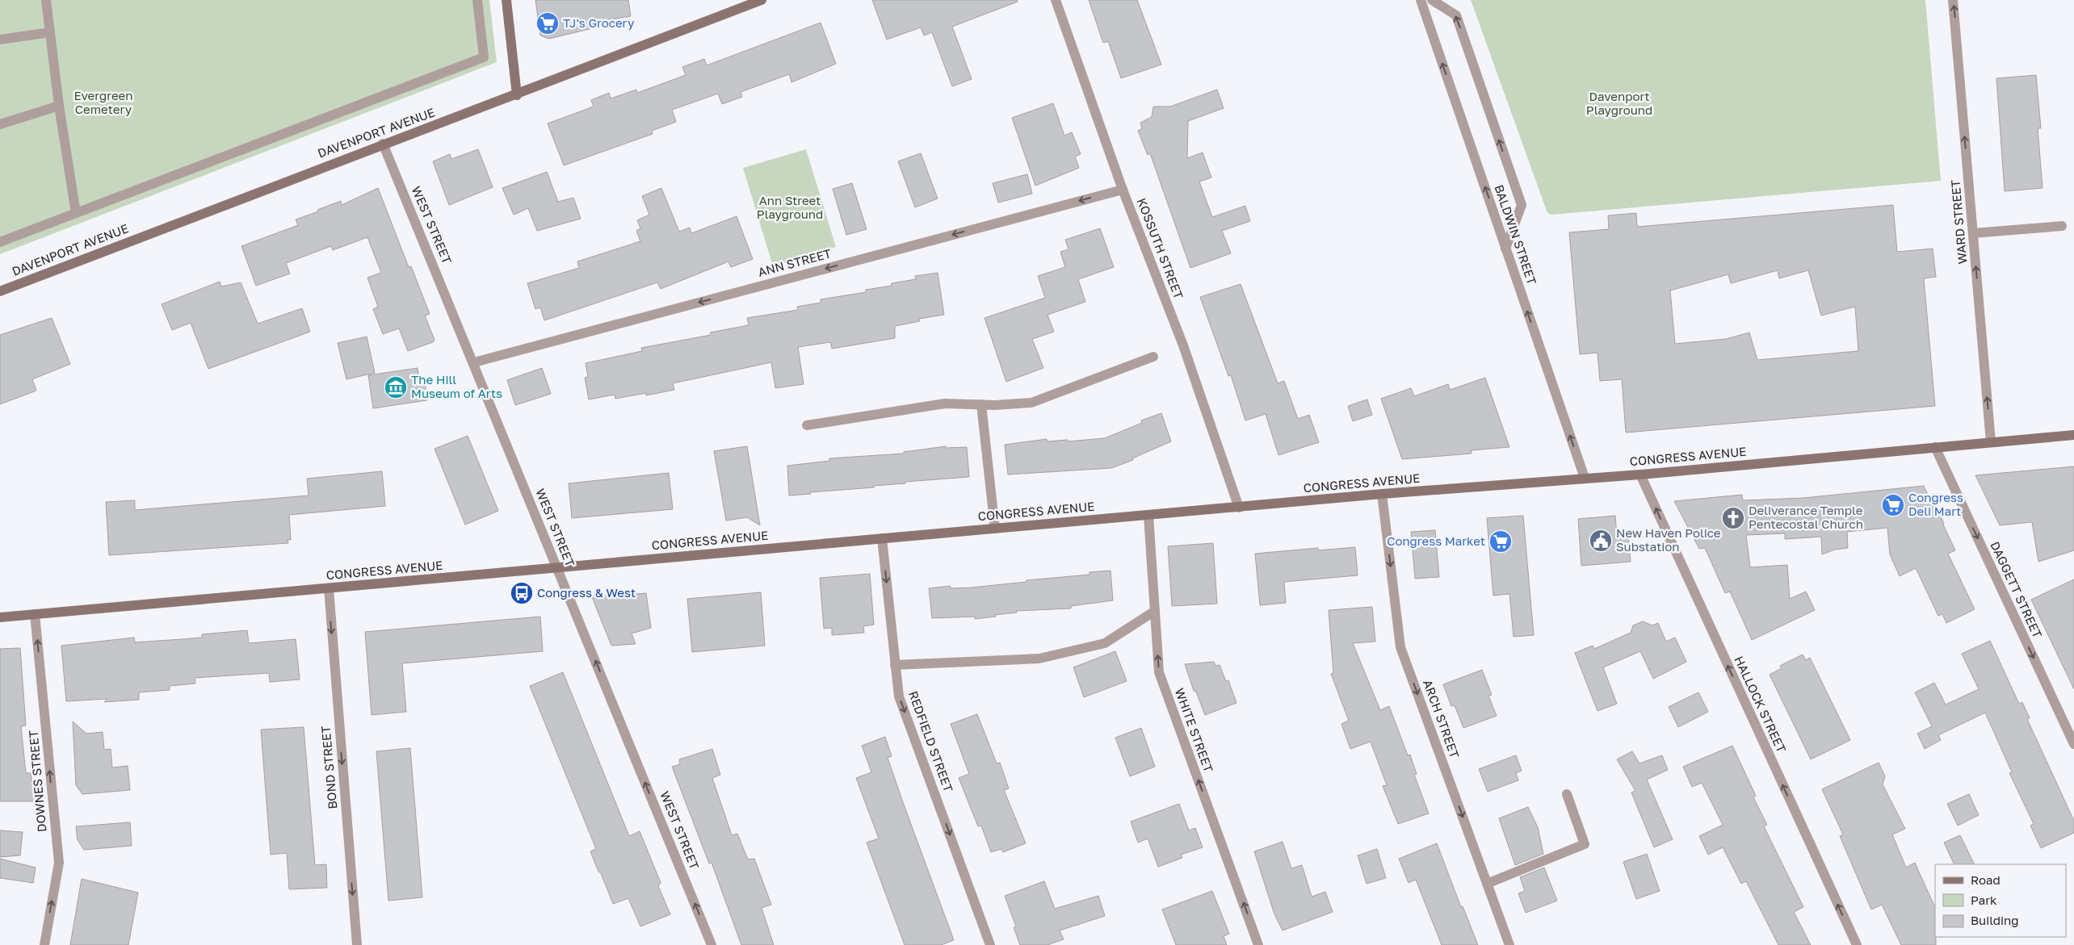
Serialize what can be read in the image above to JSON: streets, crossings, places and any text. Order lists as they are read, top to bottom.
{
  "streets": {
    "main road": ["DAVENPORT AVENUE", "CONGRESS AVENUE"],
    "street": [
      "WARD STREET",
      "WEST STREET",
      "BALDWIN STREET",
      "KOSSUTH STREET",
      "ANN STREET",
      "DAGGETT STREET",
      "HALLOCK STREET",
      "ARCH STREET",
      "WHITE STREET",
      "REDFIELD STREET",
      "BOND STREET",
      "DOWNES STREET"
    ]
  },
  "crossings": [
    ["DAVENPORT AVENUE", "WEST STREET"],
    ["WARD STREET", "CONGRESS AVENUE"],
    ["WEST STREET", "ANN STREET"],
    ["WEST STREET", "CONGRESS AVENUE"],
    ["BALDWIN STREET", "CONGRESS AVENUE"],
    ["KOSSUTH STREET", "ANN STREET"],
    ["KOSSUTH STREET", "CONGRESS AVENUE"],
    ["CONGRESS AVENUE", "DAGGETT STREET"],
    ["CONGRESS AVENUE", "HALLOCK STREET"],
    ["CONGRESS AVENUE", "ARCH STREET"],
    ["CONGRESS AVENUE", "WHITE STREET"],
    ["CONGRESS AVENUE", "REDFIELD STREET"],
    ["CONGRESS AVENUE", "BOND STREET"],
    ["CONGRESS AVENUE", "DOWNES STREET"]
  ],
  "one_way": [
    "WARD STREET",
    "WEST STREET",
    "ANN STREET",
    "DAGGETT STREET",
    "HALLOCK STREET",
    "ARCH STREET",
    "WHITE STREET",
    "REDFIELD STREET",
    "BOND STREET",
    "DOWNES STREET"
  ],
  "parks": ["Evergreen Cemetery", "Davenport Playground", "Ann Street Playground"],
  "places": {
    "supermarket": ["TJ's Grocery", "Congress Deli Mart", "Congress Market"],
    "museum": ["The Hill Museum of Arts"],
    "church": ["Deliverance Temple Pentecostal Church"],
    "public building": ["New Haven Police Substation"],
    "bus stop": ["Congress & West"]
  },
  "legend": ["Road", "Park", "Building"]
}
